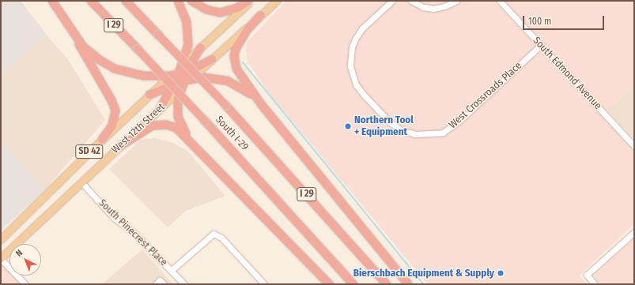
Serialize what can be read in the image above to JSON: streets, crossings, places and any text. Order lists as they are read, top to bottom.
{
  "streets": {
    "highway": ["I 29", "South I-29"],
    "main road": ["West 12th Street", "SD 42"],
    "street": ["South Edmond Avenue", "West Crossroads Place", "South Pinecrest Place"]
  },
  "crossings": [
    ["South Edmond Avenue", "West Crossroads Place"],
    ["West 12th Street", "South Pinecrest Place"]
  ],
  "places": ["Northern Tool + Equipment", "Bierschbach Equipment & Supply"],
  "scale_bar": "100 m",
  "north": "top left"
}
